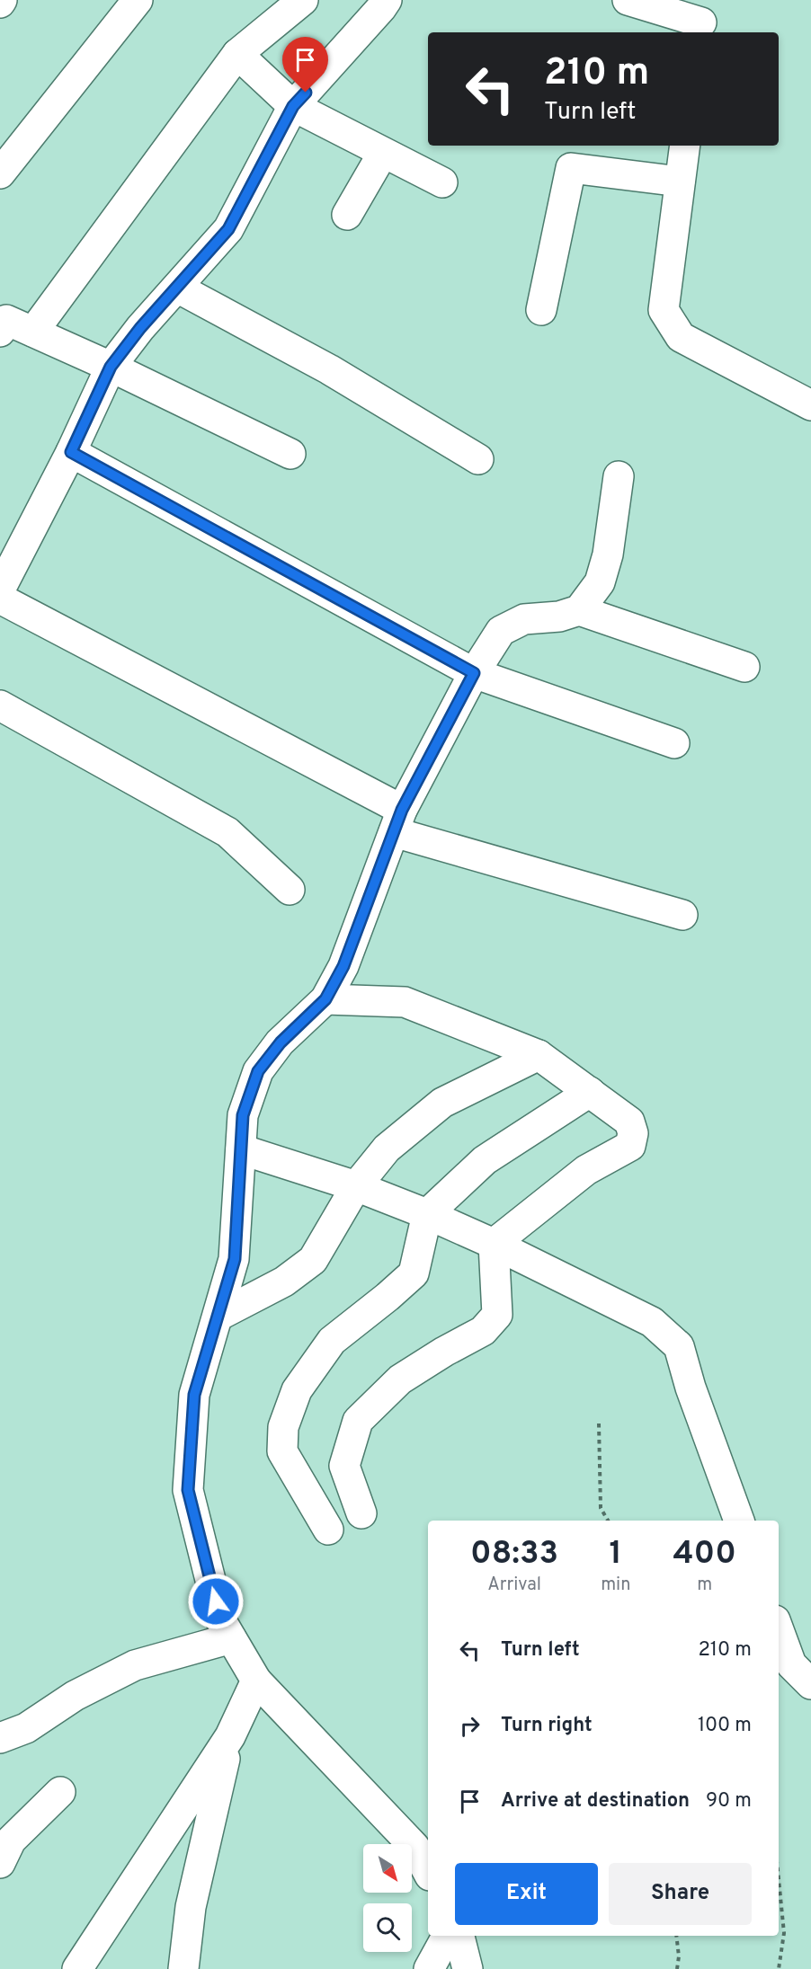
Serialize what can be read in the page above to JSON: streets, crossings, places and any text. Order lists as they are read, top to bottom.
{
  "north": "bottom right",
  "page": {
    "turn": ["210 m", "Turn left"],
    "eta": [
      "08:33",
      "Arrival",
      "1",
      "min",
      "400",
      "m"
    ],
    "list": [
      {
        "name": "Turn left",
        "value": "210 m"
      },
      {
        "name": "Turn right",
        "value": "100 m"
      },
      {
        "name": "Arrive at destination",
        "value": "90 m"
      }
    ],
    "buttons": ["Exit", "Share"]
  }
}
